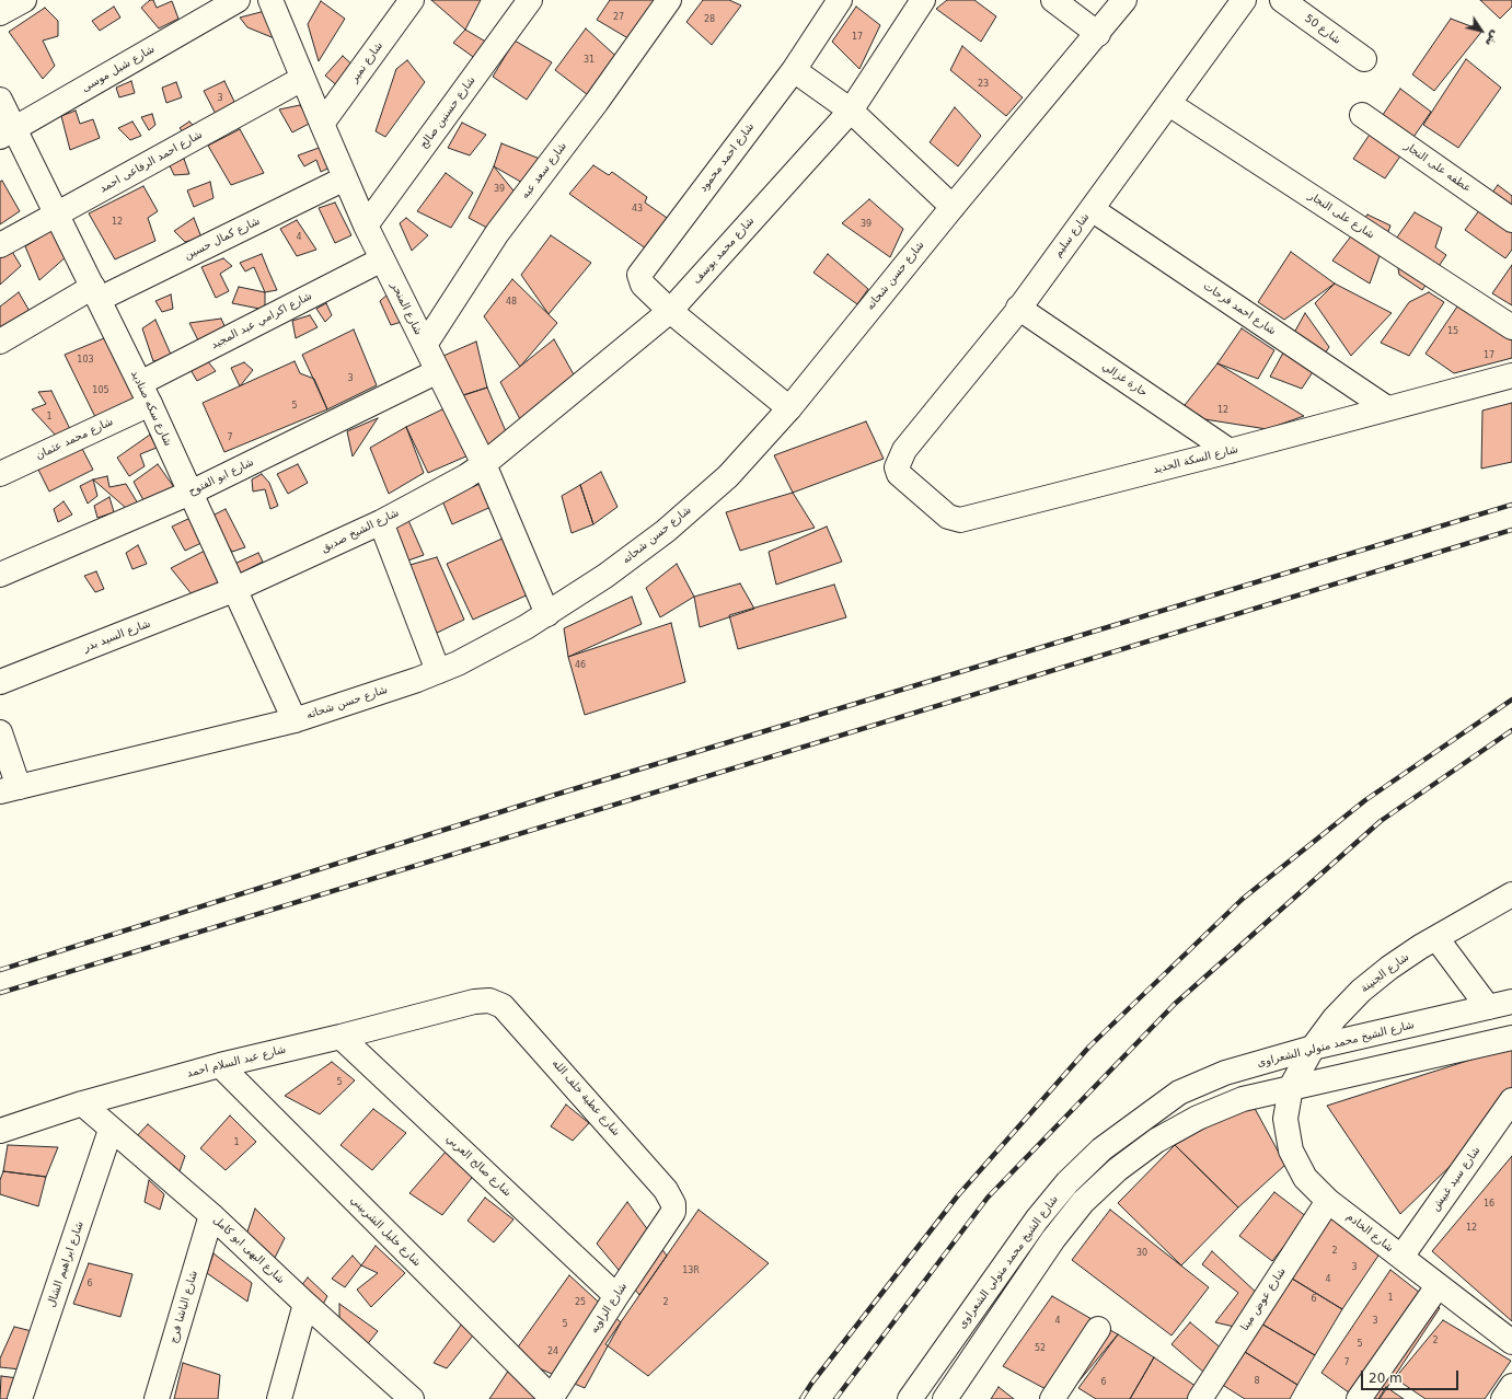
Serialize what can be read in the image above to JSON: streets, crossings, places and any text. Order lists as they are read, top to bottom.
{
  "streets": {
    "street": [
      "شارع 50",
      "شارع نمير",
      "شارع شبل موسى",
      "شارع حسنين صالح",
      "شارع احمد محمود",
      "شارع احمد الرفاعى احمد",
      "عطفه على النجار",
      "شارع سعد عبه",
      "شارع على النجار",
      "شارع سليم",
      "شارع كمال حسين",
      "شارع محمد يوسف",
      "شارع حسن شحاته",
      "شارع المنحر",
      "شارع احمد فرحات",
      "شارع اكرامي عبد المجيد",
      "حارة غزالي",
      "شارع سكه صناديد",
      "شارع محمد عثمان",
      "شارع السكة الحديد",
      "شارع ابو الفتوح",
      "شارع الشيخ صديق",
      "شارع السيد بدر",
      "شارع الجنينة",
      "شارع الشيخ محمد متولي الشعراوى",
      "شارع عبد السلام احمد",
      "شارع عطية خلف الله",
      "شارع صالح العربي",
      "شارع سيد غبيش",
      "شارع خليل الشربيني",
      "شارع الخادم",
      "شارع البهى ابو كامل",
      "شارع ابراهيم الشال",
      "شارع عوض مينا",
      "شارع الباشا فرج",
      "شارع الزاويه"
    ]
  },
  "crossings": [
    ["شارع نمير", "شارع المنحر"],
    ["شارع شبل موسى", "شارع سكه صناديد"],
    ["شارع حسنين صالح", "شارع المنحر"],
    ["شارع احمد محمود", "شارع محمد يوسف"],
    ["شارع احمد الرفاعى احمد", "شارع المنحر"],
    ["شارع احمد الرفاعى احمد", "شارع سكه صناديد"],
    ["شارع سعد عبه", "شارع المنحر"],
    ["شارع على النجار", "شارع سليم"],
    ["شارع سليم", "شارع احمد فرحات"],
    ["شارع سليم", "حارة غزالي"],
    ["شارع سليم", "شارع السكة الحديد"],
    ["شارع كمال حسين", "شارع المنحر"],
    ["شارع كمال حسين", "شارع سكه صناديد"],
    ["شارع محمد يوسف", "شارع المنحر"],
    ["شارع محمد يوسف", "شارع الشيخ صديق"],
    ["شارع حسن شحاته", "شارع المنحر"],
    ["شارع حسن شحاته", "شارع سكه صناديد"],
    ["شارع المنحر", "شارع اكرامي عبد المجيد"],
    ["شارع المنحر", "شارع ابو الفتوح"],
    ["شارع المنحر", "شارع الشيخ صديق"],
    ["شارع احمد فرحات", "شارع السكة الحديد"],
    ["شارع اكرامي عبد المجيد", "شارع سكه صناديد"],
    ["شارع اكرامي عبد المجيد", "شارع محمد عثمان"],
    ["حارة غزالي", "شارع السكة الحديد"],
    ["شارع سكه صناديد", "شارع محمد عثمان"],
    ["شارع سكه صناديد", "شارع ابو الفتوح"],
    ["شارع سكه صناديد", "شارع الشيخ صديق"],
    ["شارع سكه صناديد", "شارع السيد بدر"],
    ["شارع الشيخ صديق", "شارع السيد بدر"],
    ["شارع الجنينة", "شارع الشيخ محمد متولي الشعراوى"],
    ["شارع الجنينة", "شارع الخادم"],
    ["شارع الشيخ محمد متولي الشعراوى", "شارع الخادم"],
    ["شارع عبد السلام احمد", "شارع عطية خلف الله"],
    ["شارع عبد السلام احمد", "شارع صالح العربي"],
    ["شارع عبد السلام احمد", "شارع خليل الشربيني"],
    ["شارع عبد السلام احمد", "شارع البهى ابو كامل"],
    ["شارع عطية خلف الله", "شارع الزاويه"],
    ["شارع صالح العربي", "شارع الزاويه"],
    ["شارع سيد غبيش", "شارع الخادم"],
    ["شارع خليل الشربيني", "شارع الزاويه"],
    ["شارع الخادم", "شارع عوض مينا"],
    ["شارع البهى ابو كامل", "شارع ابراهيم الشال"],
    ["شارع البهى ابو كامل", "شارع الباشا فرج"]
  ],
  "house_numbers": [
    "27",
    "28",
    "17",
    "31",
    "23",
    "3",
    "39",
    "43",
    "12",
    "39",
    "4",
    "48",
    "15",
    "17",
    "103",
    "3",
    "105",
    "5",
    "12",
    "1",
    "7",
    "46",
    "5",
    "1",
    "16",
    "12",
    "2",
    "30",
    "3",
    "13R",
    "4",
    "6",
    "1",
    "6",
    "25",
    "2",
    "4",
    "3",
    "5",
    "2",
    "5",
    "52",
    "24",
    "7",
    "8",
    "6"
  ],
  "scale_bar": "20 m",
  "north": "bottom right"
}
